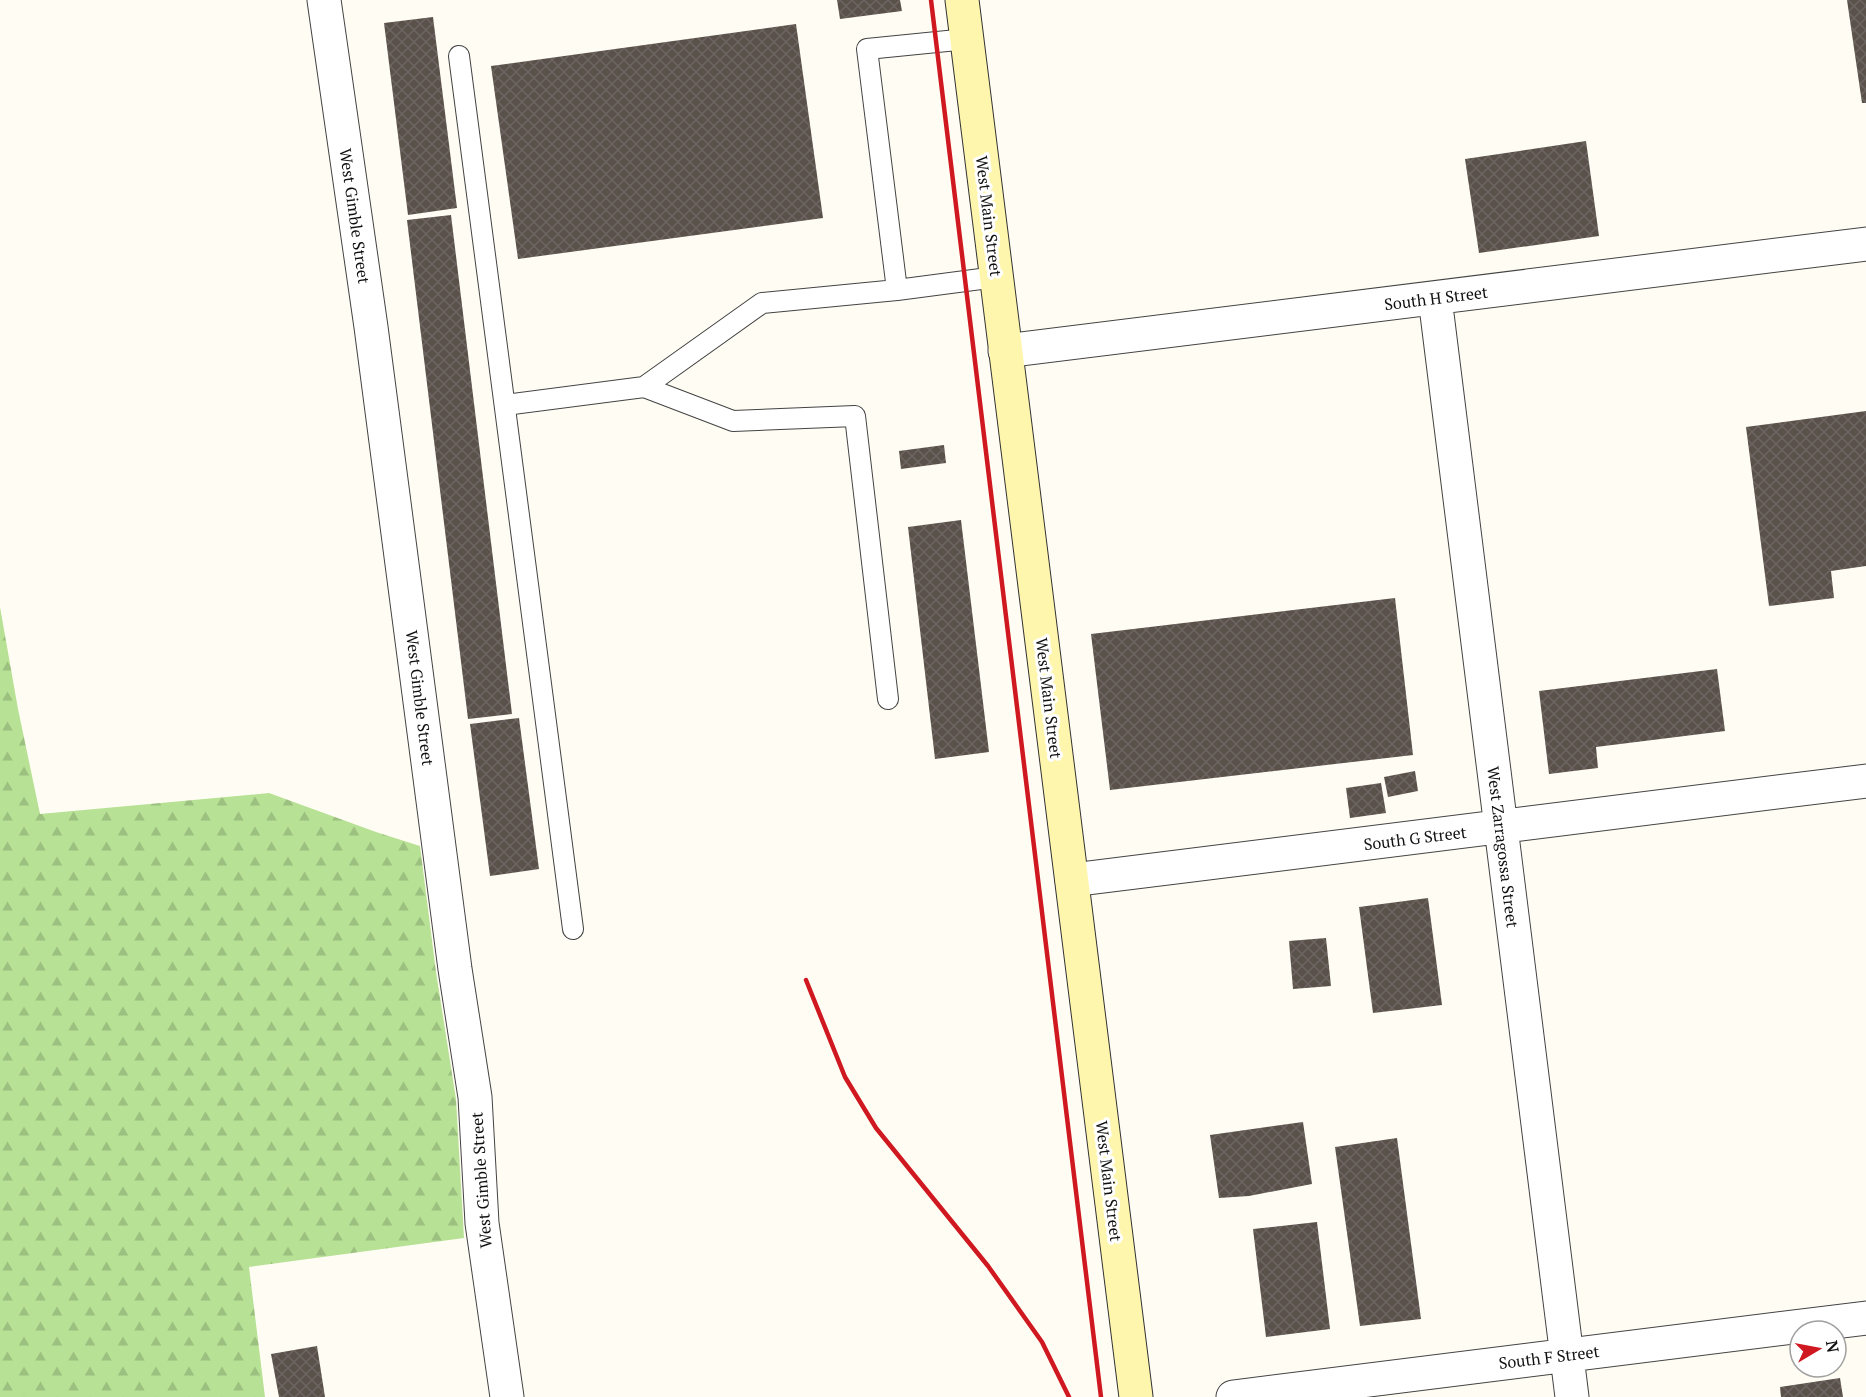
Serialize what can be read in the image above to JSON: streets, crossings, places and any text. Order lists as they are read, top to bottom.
{
  "streets": {
    "main road": ["West Main Street"],
    "street": [
      "West Gimble Street",
      "South H Street",
      "South G Street",
      "West Zarragossa Street",
      "South F Street"
    ]
  },
  "crossings": [
    ["West Main Street", "South H Street"],
    ["West Main Street", "South G Street"],
    ["South H Street", "West Zarragossa Street"],
    ["South G Street", "West Zarragossa Street"],
    ["West Zarragossa Street", "South F Street"]
  ],
  "north": "right"
}
